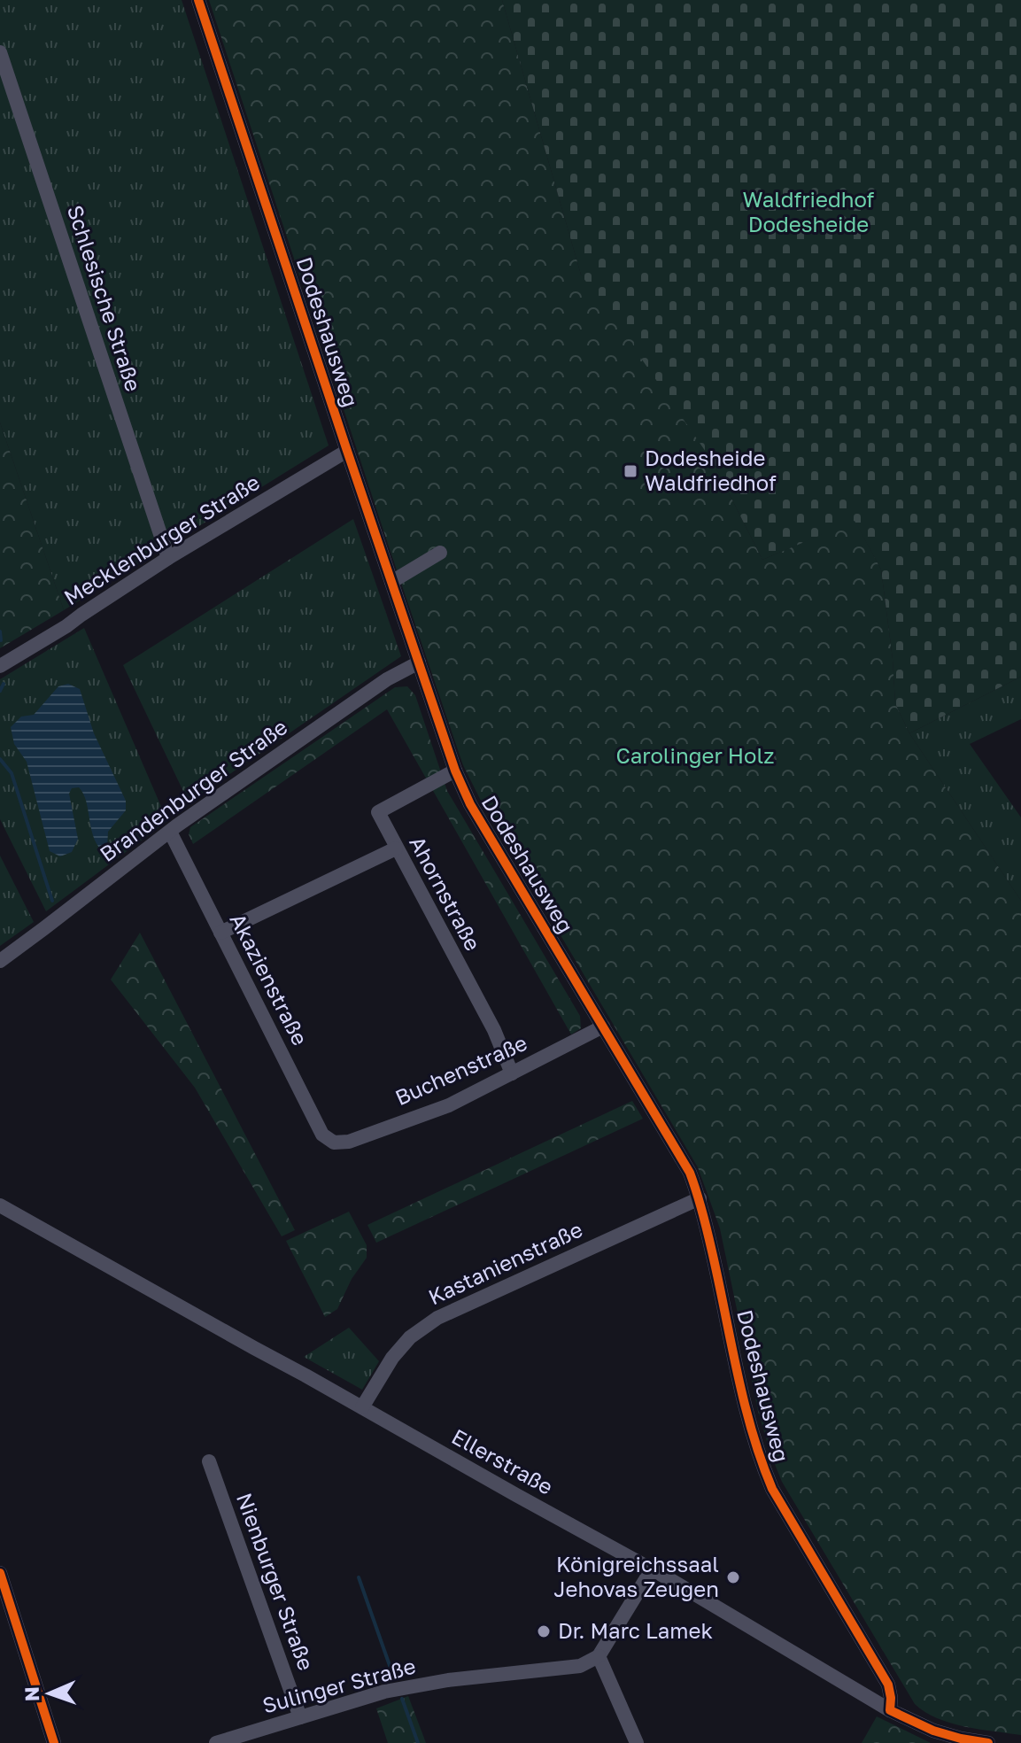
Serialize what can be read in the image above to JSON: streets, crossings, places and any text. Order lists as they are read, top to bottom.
{
  "streets": {
    "street": [
      "Schlesische Straße",
      "Dodeshausweg",
      "Mecklenburger Straße",
      "Brandenburger Straße",
      "Ahornstraße",
      "Akazienstraße",
      "Buchenstraße",
      "Kastanienstraße",
      "Ellerstraße",
      "Nienburger Straße",
      "Sulinger Straße"
    ]
  },
  "crossings": [
    ["Schlesische Straße", "Mecklenburger Straße"],
    ["Dodeshausweg", "Mecklenburger Straße"],
    ["Dodeshausweg", "Brandenburger Straße"],
    ["Dodeshausweg", "Ahornstraße"],
    ["Dodeshausweg", "Buchenstraße"],
    ["Dodeshausweg", "Kastanienstraße"],
    ["Dodeshausweg", "Ellerstraße"],
    ["Brandenburger Straße", "Akazienstraße"],
    ["Ahornstraße", "Buchenstraße"],
    ["Akazienstraße", "Buchenstraße"],
    ["Kastanienstraße", "Ellerstraße"],
    ["Nienburger Straße", "Sulinger Straße"]
  ],
  "parks": ["Waldfriedhof Dodesheide", "Carolinger Holz"],
  "places": {
    "transit": ["Dodesheide Waldfriedhof"],
    "other": ["Königreichssaal Jehovas Zeugen", "Dr. Marc Lamek"]
  },
  "north": "left"
}
